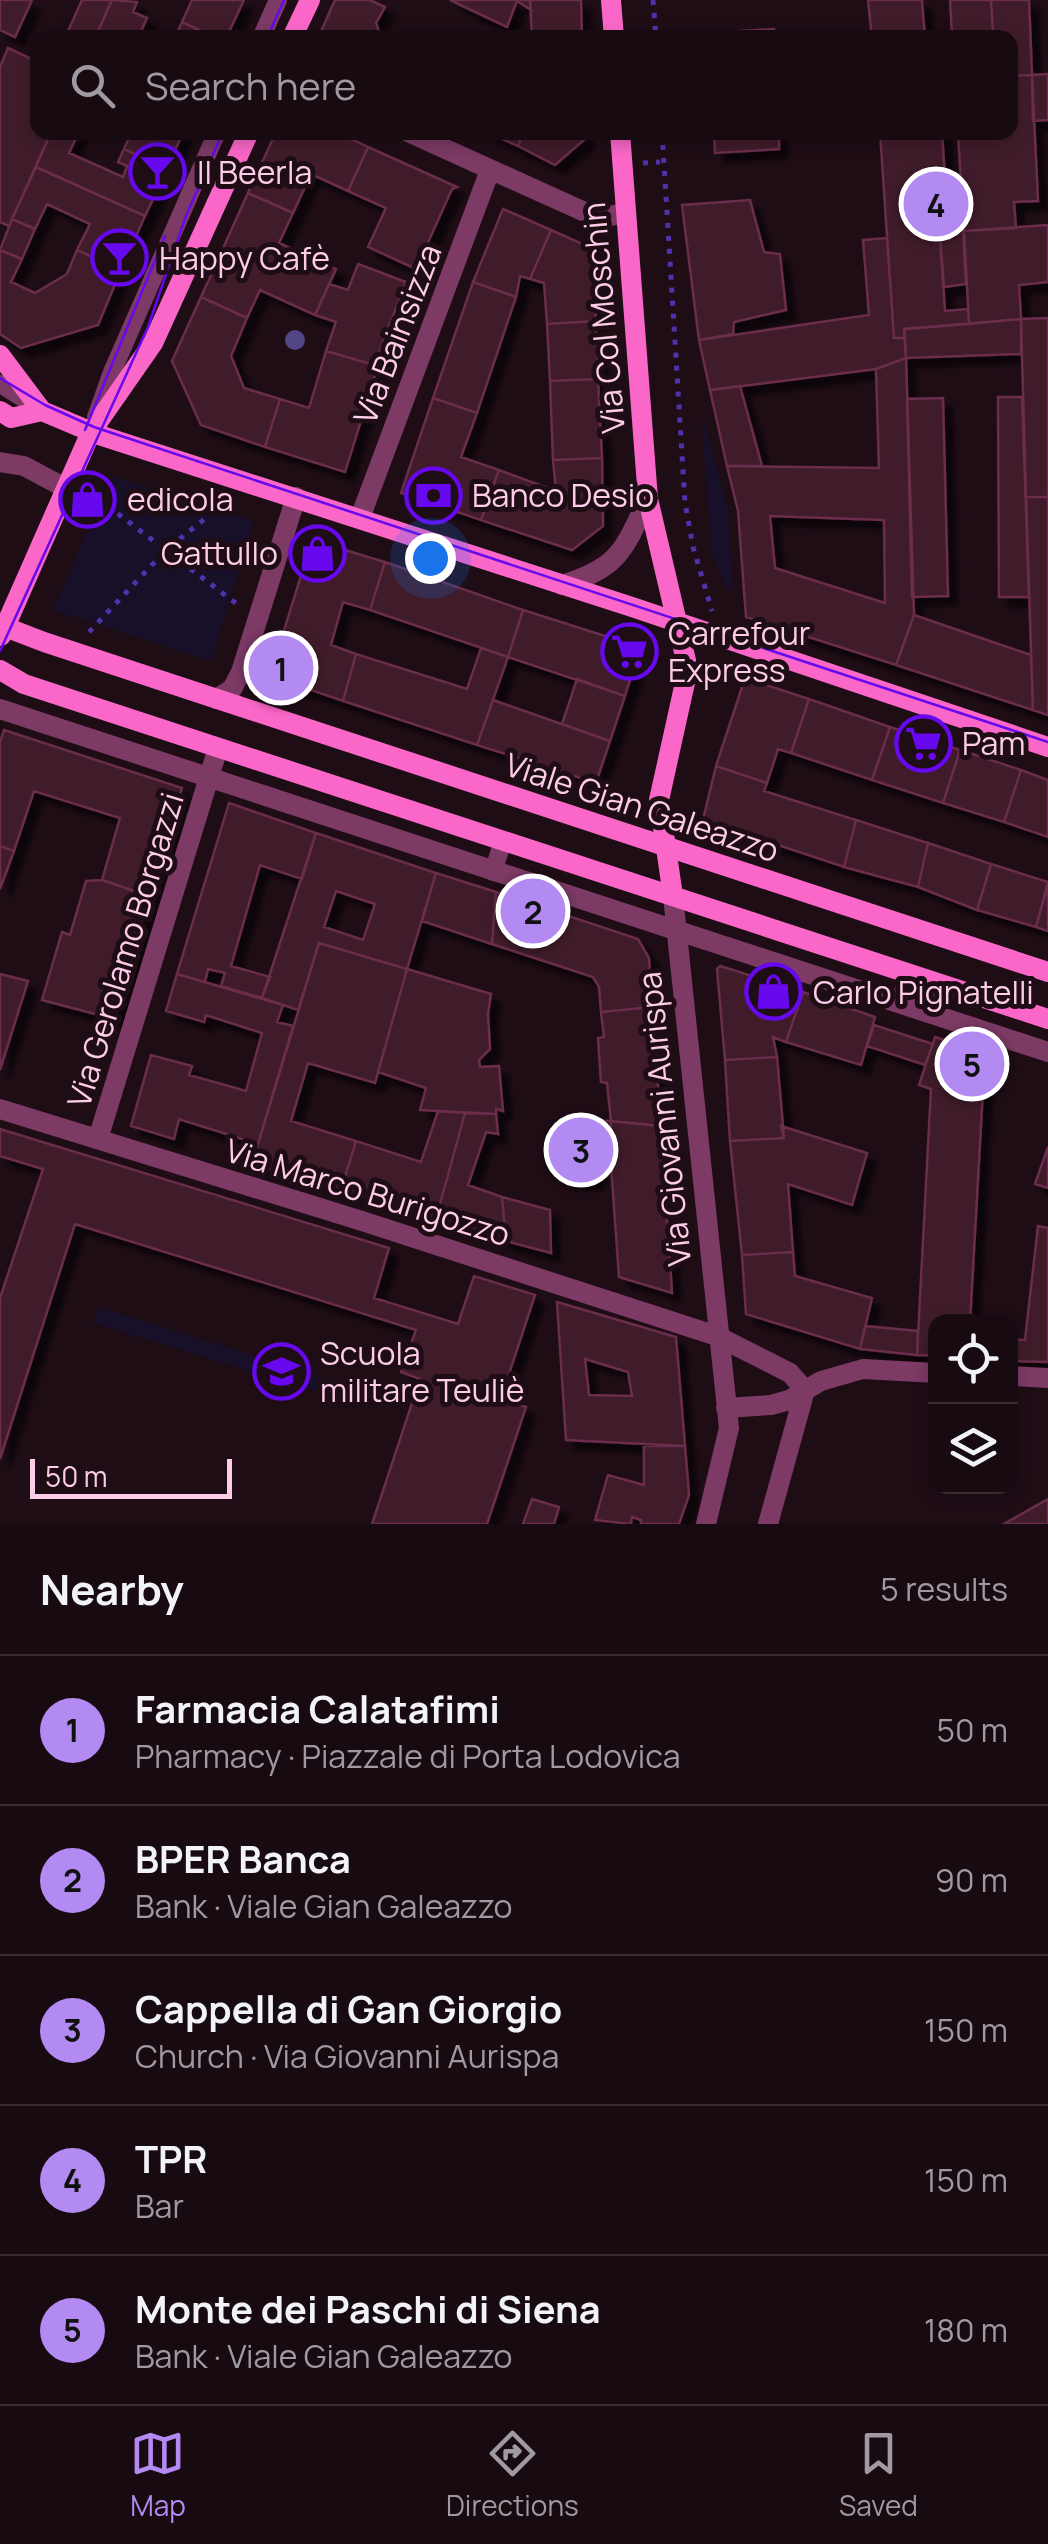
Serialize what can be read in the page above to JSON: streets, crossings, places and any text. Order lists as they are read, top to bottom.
{
  "streets": {
    "main road": ["Via Col Moschin", "Viale Gian Galeazzo"],
    "street": [
      "Via Bainsizza",
      "Via Gerolamo Borgazzi",
      "Via Giovanni Aurispa",
      "Via Marco Burigozzo"
    ]
  },
  "crossings": [
    ["Via Col Moschin", "Viale Gian Galeazzo"],
    ["Via Col Moschin", "Via Giovanni Aurispa"],
    ["Via Gerolamo Borgazzi", "Via Marco Burigozzo"],
    ["Via Giovanni Aurispa", "Via Marco Burigozzo"]
  ],
  "places": {
    "bar": ["Il Beerla", "Happy Cafè"],
    "bank": ["Banco Desio"],
    "shop": ["edicola", "Gattullo", "Carlo Pignatelli"],
    "supermarket": ["Carrefour Express", "Pam"],
    "school or university": ["Scuola militare Teuliè"]
  },
  "scale_bar": "50 m",
  "page": {
    "search": "Search here",
    "pins": [
      "4",
      "1",
      "2",
      "5",
      "3"
    ],
    "scale": "50 m",
    "heading": ["Nearby", "5 results"],
    "list": [
      {
        "mark": "1",
        "name": "Farmacia Calatafimi",
        "note": "Pharmacy · Piazzale di Porta Lodovica",
        "value": "50 m"
      },
      {
        "mark": "2",
        "name": "BPER Banca",
        "note": "Bank · Viale Gian Galeazzo",
        "value": "90 m"
      },
      {
        "mark": "3",
        "name": "Cappella di Gan Giorgio",
        "note": "Church · Via Giovanni Aurispa",
        "value": "150 m"
      },
      {
        "mark": "4",
        "name": "TPR",
        "note": "Bar",
        "value": "150 m"
      },
      {
        "mark": "5",
        "name": "Monte dei Paschi di Siena",
        "note": "Bank · Viale Gian Galeazzo",
        "value": "180 m"
      }
    ],
    "nav": ["Map", "Directions", "Saved"]
  }
}
